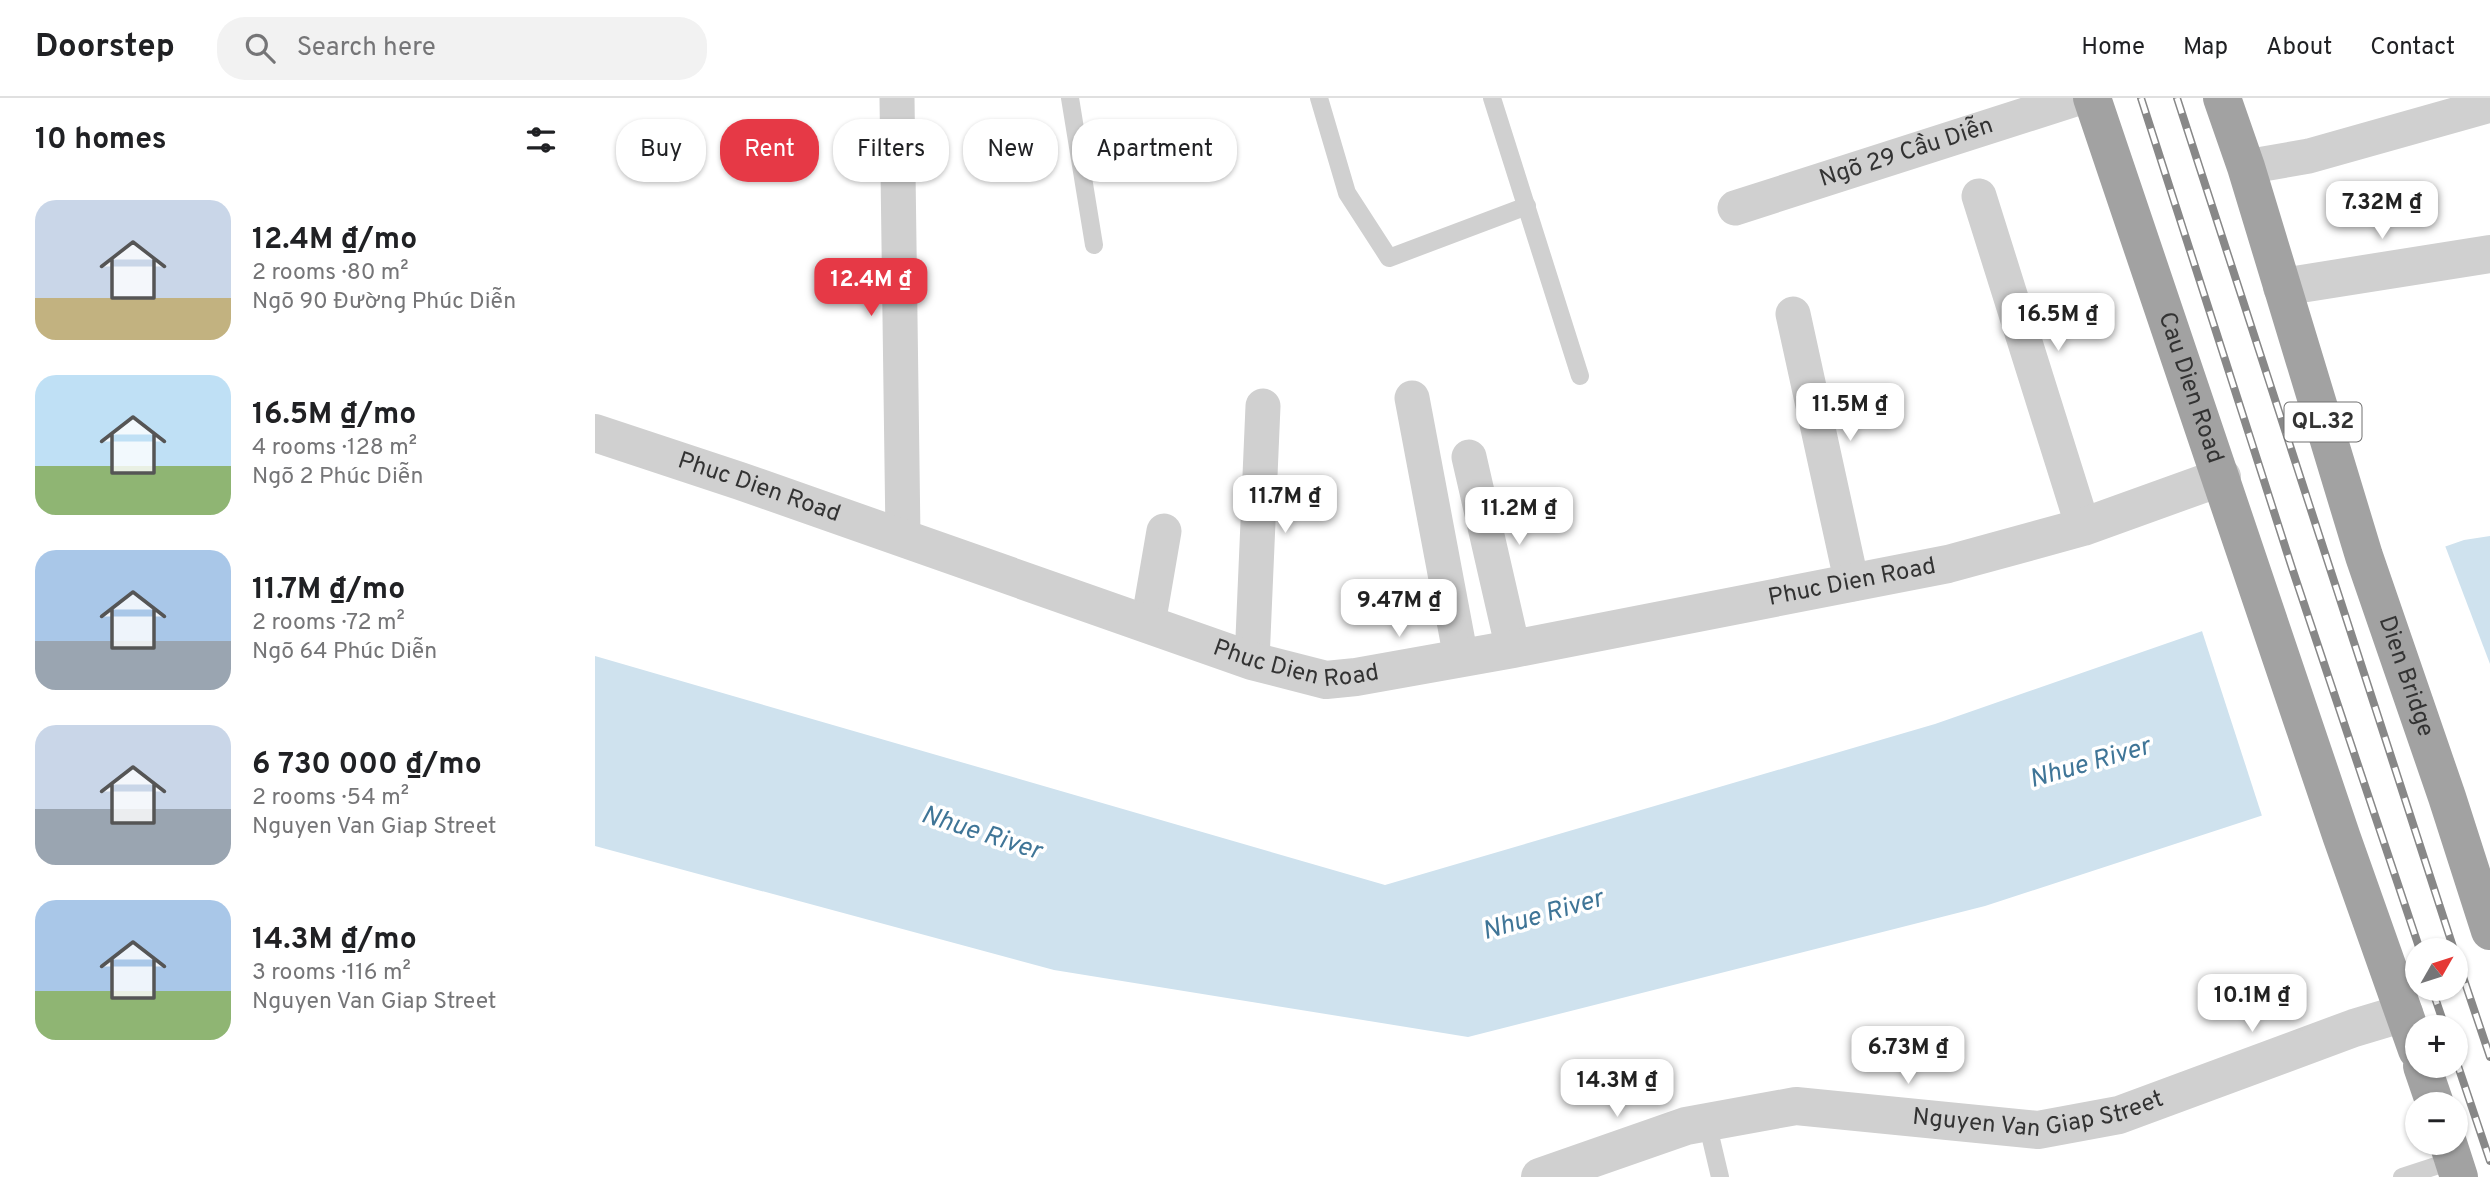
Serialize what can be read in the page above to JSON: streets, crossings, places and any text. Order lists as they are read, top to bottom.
{
  "streets": {
    "highway": ["Cau Dien Road", "QL.32", "Dien Bridge"],
    "street": ["Ngõ 29 Cầu Diễn", "Phuc Dien Road", "Nguyen Van Giap Street"]
  },
  "crossings": [
    ["Cau Dien Road", "Phuc Dien Road"],
    ["Cau Dien Road", "Nguyen Van Giap Street"],
    ["QL.32", "Dien Bridge"]
  ],
  "water": ["Nhue River"],
  "north": "top right",
  "page": {
    "header": "Doorstep",
    "search": "Search here",
    "nav": [
      "Home",
      "Map",
      "About",
      "Contact"
    ],
    "heading": "10 homes",
    "chip": [
      "Buy",
      "Rent",
      "Filters",
      "New",
      "Apartment"
    ],
    "price": [
      "7.32M ₫",
      "12.4M ₫",
      "16.5M ₫",
      "11.5M ₫",
      "11.7M ₫",
      "11.2M ₫",
      "9.47M ₫",
      "10.1M ₫",
      "6.73M ₫",
      "14.3M ₫"
    ],
    "list": [
      {
        "name": "12.4M ₫/mo",
        "note": "2 rooms · 80 m² · Ngõ 90 Đường Phúc Diễn"
      },
      {
        "name": "16.5M ₫/mo",
        "note": "4 rooms · 128 m² · Ngõ 2 Phúc Diễn"
      },
      {
        "name": "11.7M ₫/mo",
        "note": "2 rooms · 72 m² · Ngõ 64 Phúc Diễn"
      },
      {
        "name": "6 730 000 ₫/mo",
        "note": "2 rooms · 54 m² · Nguyen Van Giap Street"
      },
      {
        "name": "14.3M ₫/mo",
        "note": "3 rooms · 116 m² · Nguyen Van Giap Street"
      }
    ],
    "map_buttons": ["+", "−"]
  }
}
